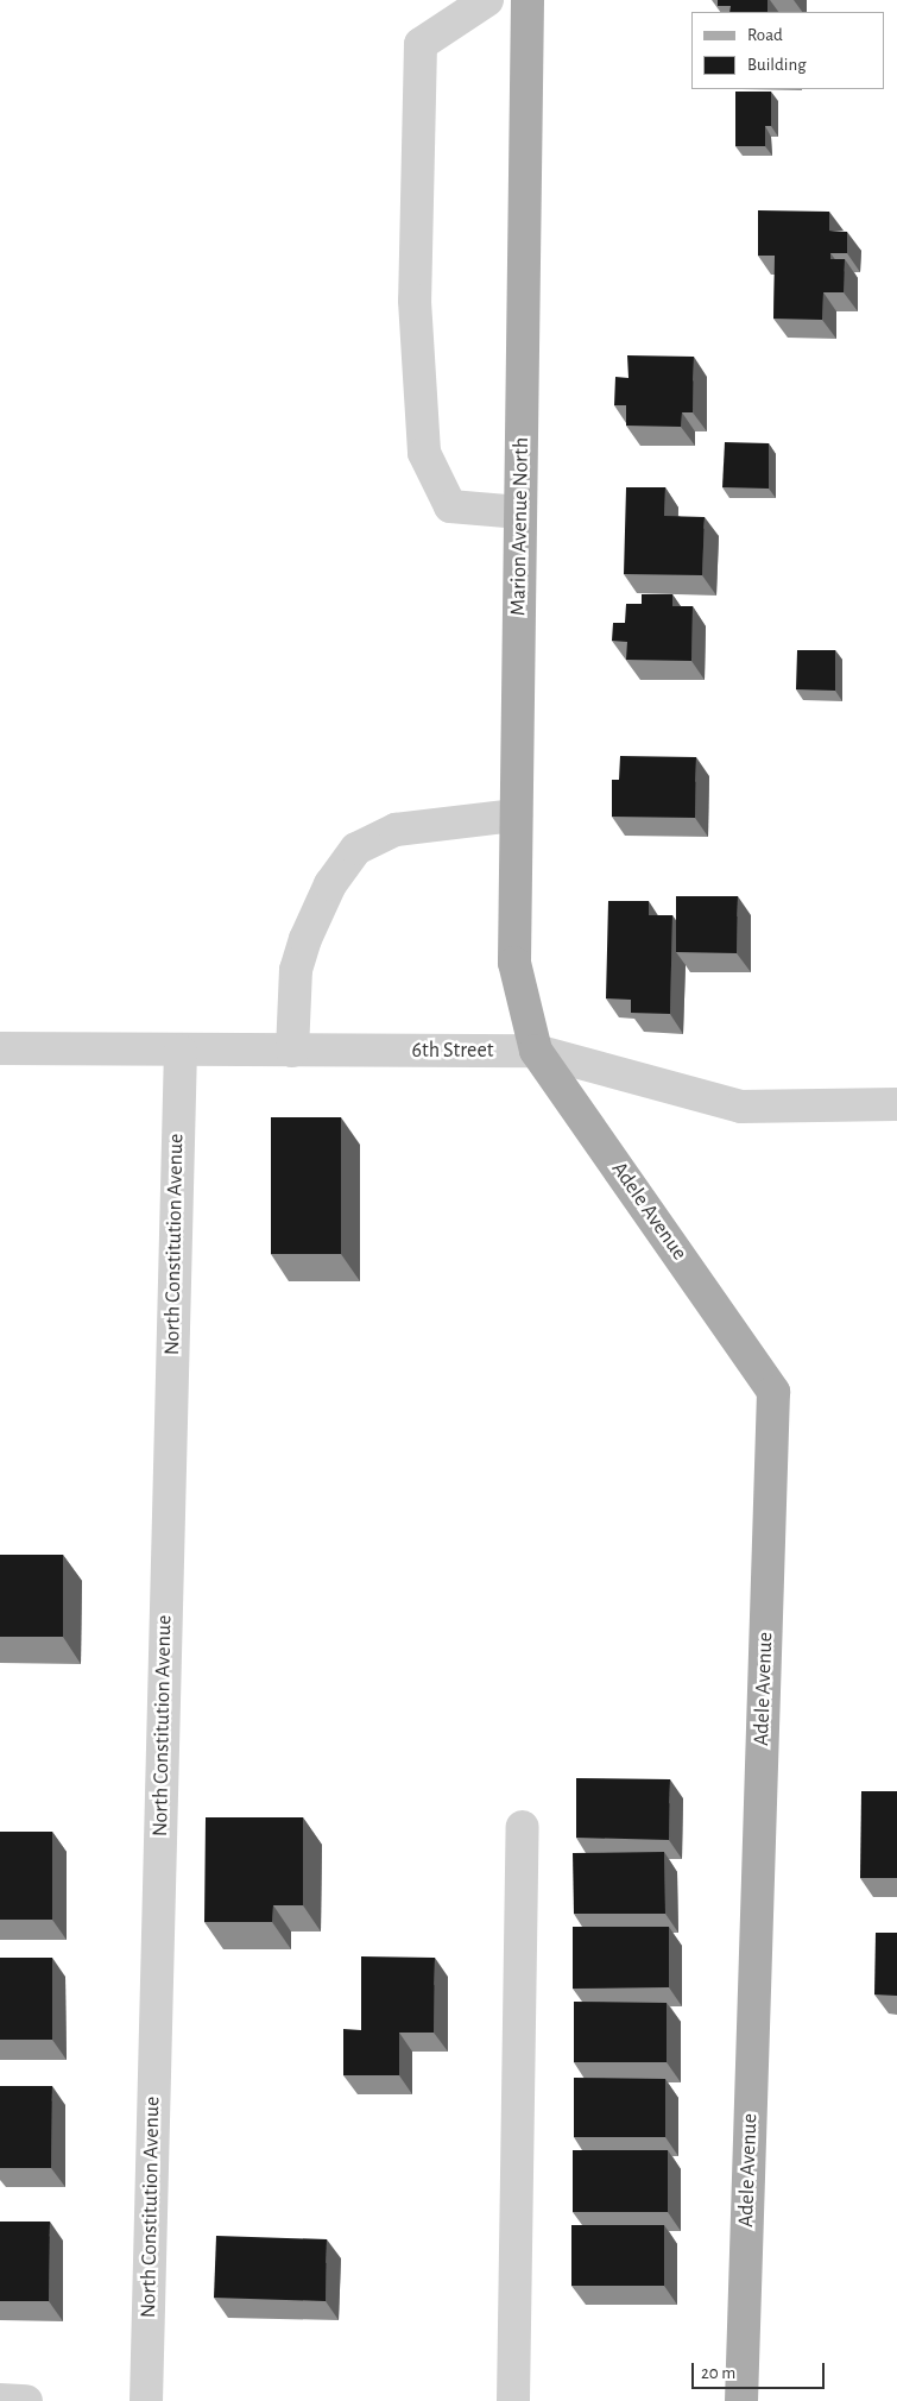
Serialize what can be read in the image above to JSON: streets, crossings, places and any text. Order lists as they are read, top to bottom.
{
  "streets": {
    "main road": ["Marion Avenue North", "Adele Avenue"],
    "street": ["6th Street", "North Constitution Avenue"]
  },
  "crossings": [
    ["Marion Avenue North", "6th Street"],
    ["Marion Avenue North", "Adele Avenue"],
    ["6th Street", "Adele Avenue"],
    ["6th Street", "North Constitution Avenue"]
  ],
  "legend": ["Road", "Building"],
  "scale_bar": "20 m"
}
